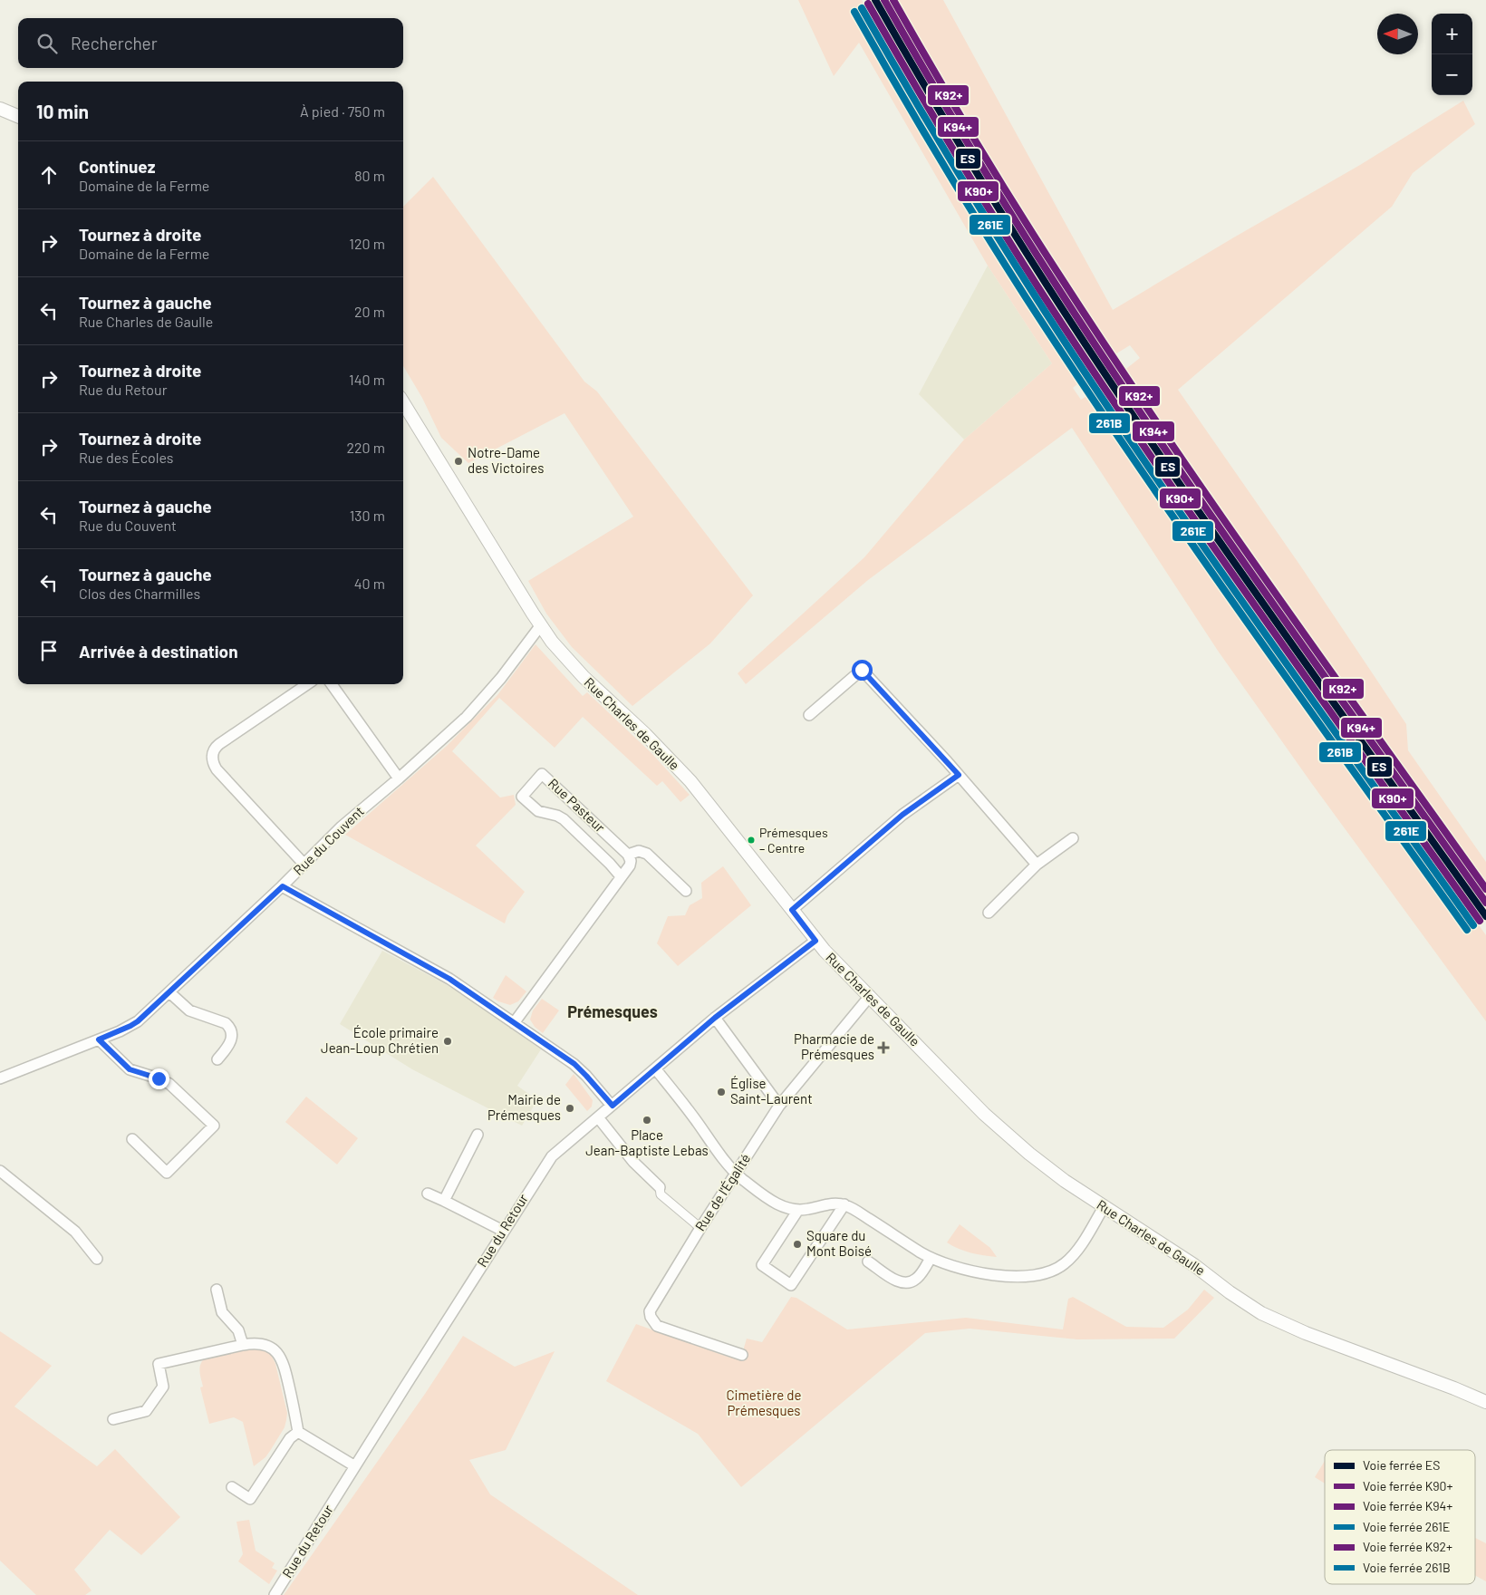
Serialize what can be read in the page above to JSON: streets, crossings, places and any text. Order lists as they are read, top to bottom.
{
  "streets": {
    "street": [
      "Rue Charles de Gaulle",
      "Rue Pasteur",
      "Rue du Couvent",
      "Rue de l'Égalité",
      "Rue du Retour"
    ]
  },
  "crossings": [
    ["Rue Charles de Gaulle", "Rue du Couvent"],
    ["Rue Charles de Gaulle", "Rue de l'Égalité"],
    ["Rue Charles de Gaulle", "Rue du Retour"]
  ],
  "districts": ["Prémesques"],
  "parks": ["Cimetière de Prémesques"],
  "places": {
    "other": [
      "Notre-Dame des Victoires",
      "Prémesques – Centre",
      "École primaire Jean-Loup Chrétien",
      "Église Saint-Laurent",
      "Mairie de Prémesques",
      "Place Jean-Baptiste Lebas",
      "Square du Mont Boisé"
    ],
    "health": ["Pharmacie de Prémesques"]
  },
  "lines": [
    "rail line ES",
    "rail line K94+",
    "rail line K92+",
    "rail line K90+",
    "rail line 261E",
    "rail line 261B"
  ],
  "legend": [
    "Voie ferrée ES",
    "Voie ferrée K90+",
    "Voie ferrée K94+",
    "Voie ferrée 261E",
    "Voie ferrée K92+",
    "Voie ferrée 261B"
  ],
  "north": "left",
  "page": {
    "map_buttons": ["+", "−"],
    "search": "Rechercher",
    "heading": ["10 min", "À pied · 750 m"],
    "list": [
      ["Continuez", "Domaine de la Ferme", "80 m"],
      ["Tournez à droite", "Domaine de la Ferme", "120 m"],
      ["Tournez à gauche", "Rue Charles de Gaulle", "20 m"],
      ["Tournez à droite", "Rue du Retour", "140 m"],
      ["Tournez à droite", "Rue des Écoles", "220 m"],
      ["Tournez à gauche", "Rue du Couvent", "130 m"],
      ["Tournez à gauche", "Clos des Charmilles", "40 m"],
      "Arrivée à destination"
    ]
  }
}
